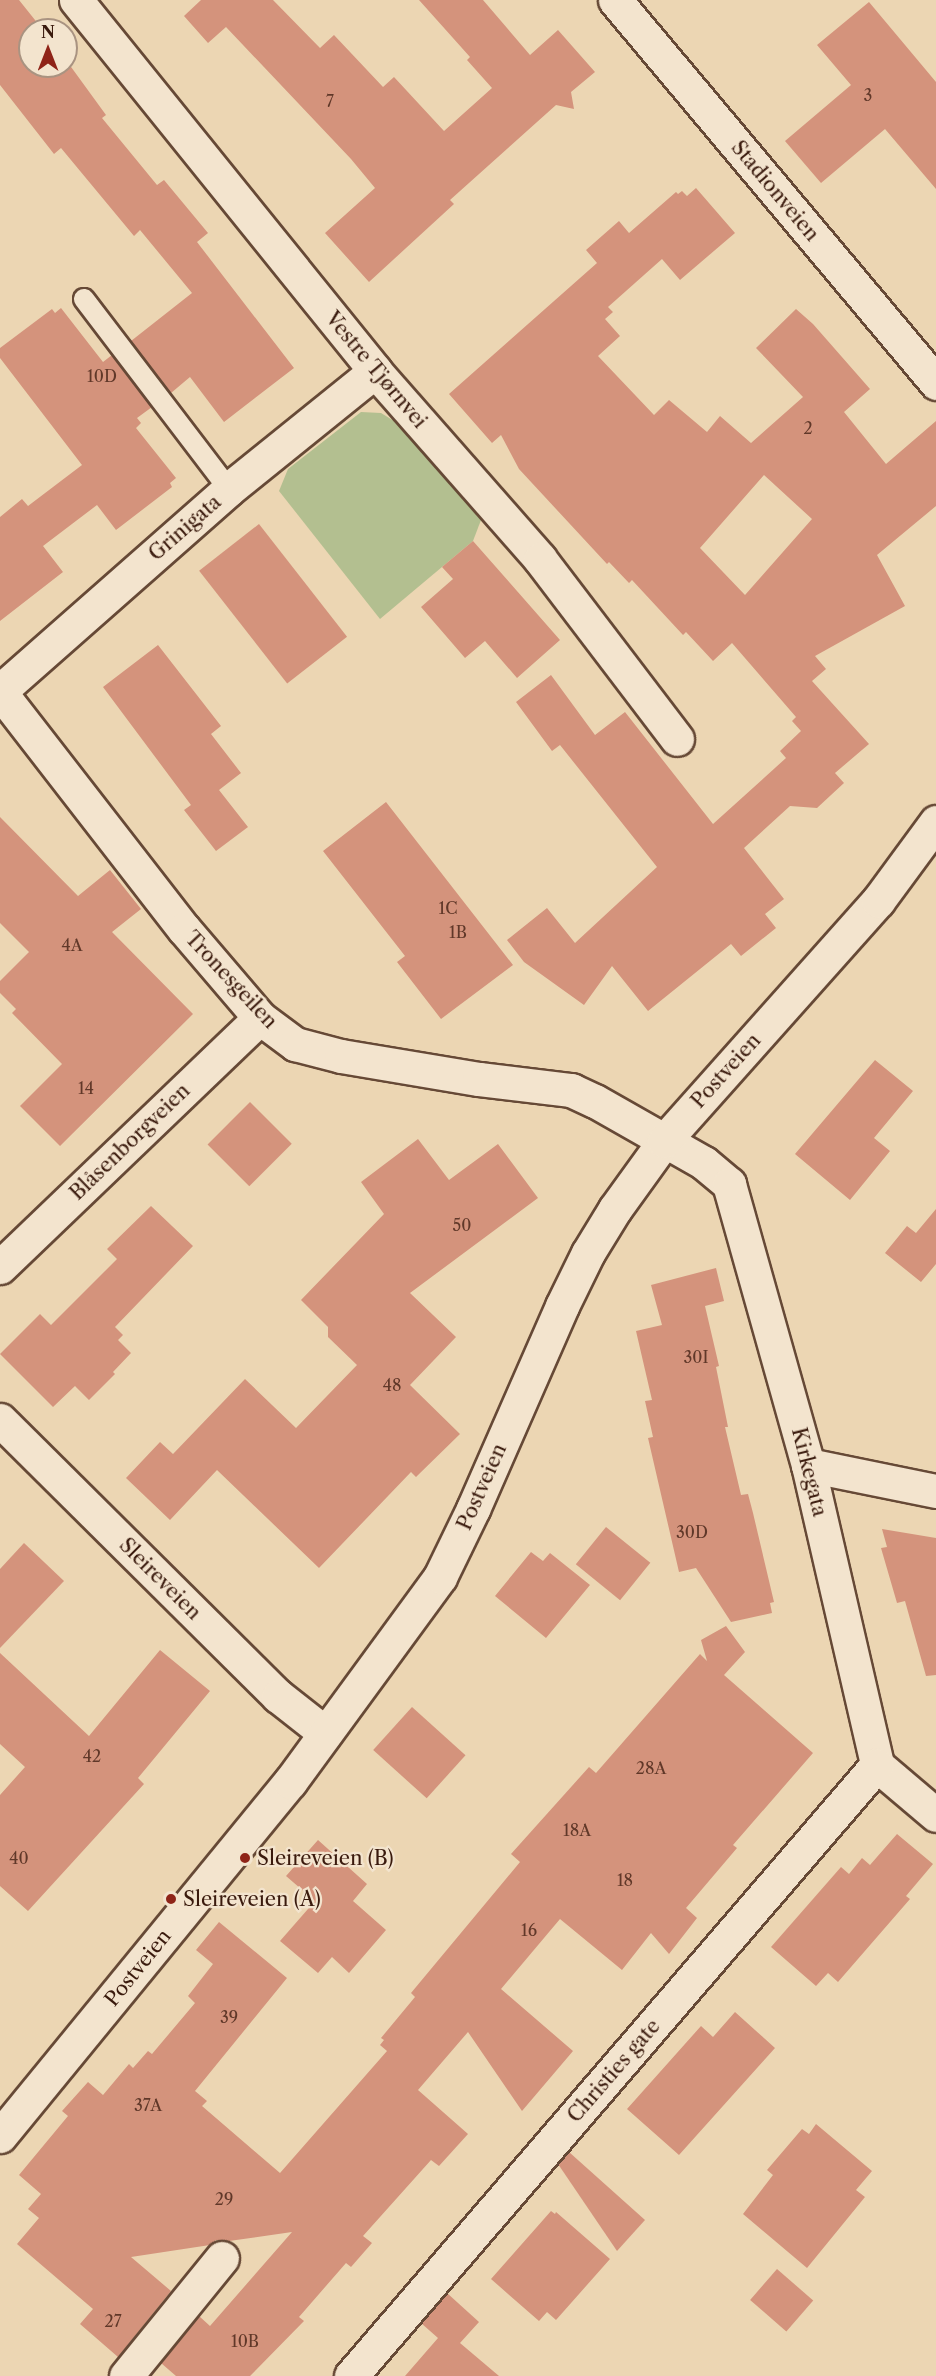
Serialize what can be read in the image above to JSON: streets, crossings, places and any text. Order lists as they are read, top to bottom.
{
  "streets": {
    "street": [
      "Stadionveien",
      "Vestre Tjørnvei",
      "Grinigata",
      "Tronesgeilen",
      "Postveien",
      "Blåsenborgveien",
      "Kirkegata",
      "Sleireveien",
      "Christies gate"
    ]
  },
  "crossings": [
    ["Vestre Tjørnvei", "Grinigata"],
    ["Grinigata", "Tronesgeilen"],
    ["Tronesgeilen", "Postveien"],
    ["Tronesgeilen", "Blåsenborgveien"],
    ["Tronesgeilen", "Kirkegata"],
    ["Postveien", "Kirkegata"],
    ["Postveien", "Sleireveien"],
    ["Kirkegata", "Christies gate"]
  ],
  "places": ["Sleireveien (B)", "Sleireveien (A)"],
  "house_numbers": [
    "3",
    "7",
    "10D",
    "2",
    "1C",
    "1B",
    "4A",
    "14",
    "50",
    "30I",
    "48",
    "30D",
    "42",
    "28A",
    "18A",
    "40",
    "18",
    "16",
    "39",
    "37A",
    "29",
    "27",
    "10B"
  ],
  "north": "top"
}
